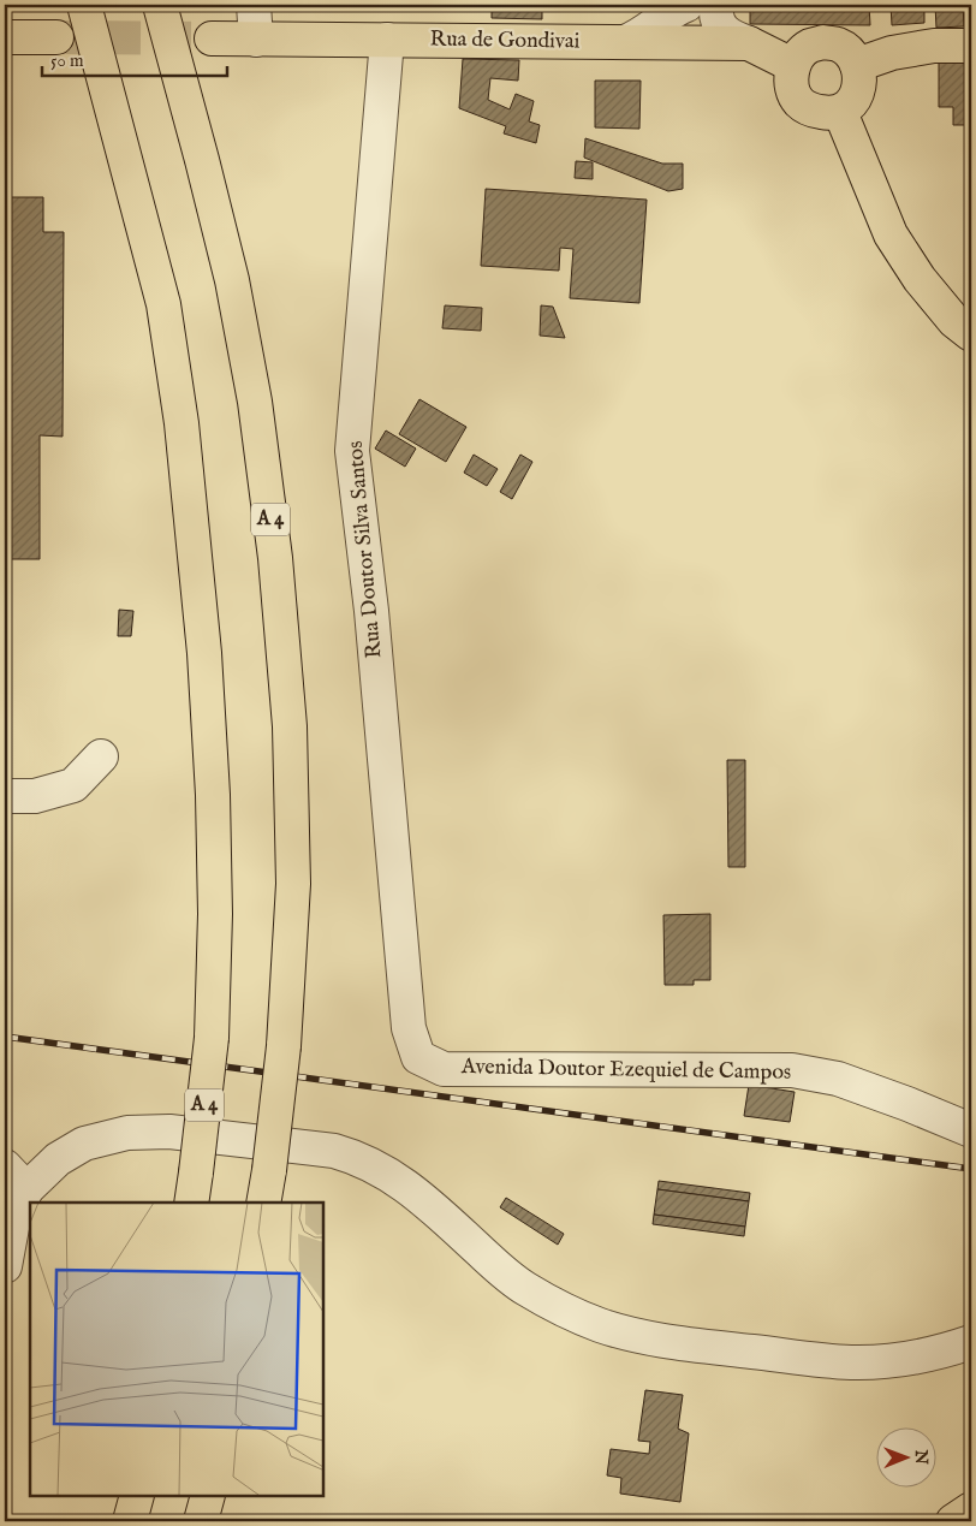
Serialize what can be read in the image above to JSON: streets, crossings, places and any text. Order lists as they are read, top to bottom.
{
  "streets": {
    "main road": ["Rua de Gondivai", "A 4"],
    "street": ["Rua Doutor Silva Santos", "Avenida Doutor Ezequiel de Campos"]
  },
  "crossings": [
    ["Rua de Gondivai", "Rua Doutor Silva Santos"],
    ["Rua Doutor Silva Santos", "Avenida Doutor Ezequiel de Campos"]
  ],
  "scale_bar": "50 m",
  "north": "right"
}
